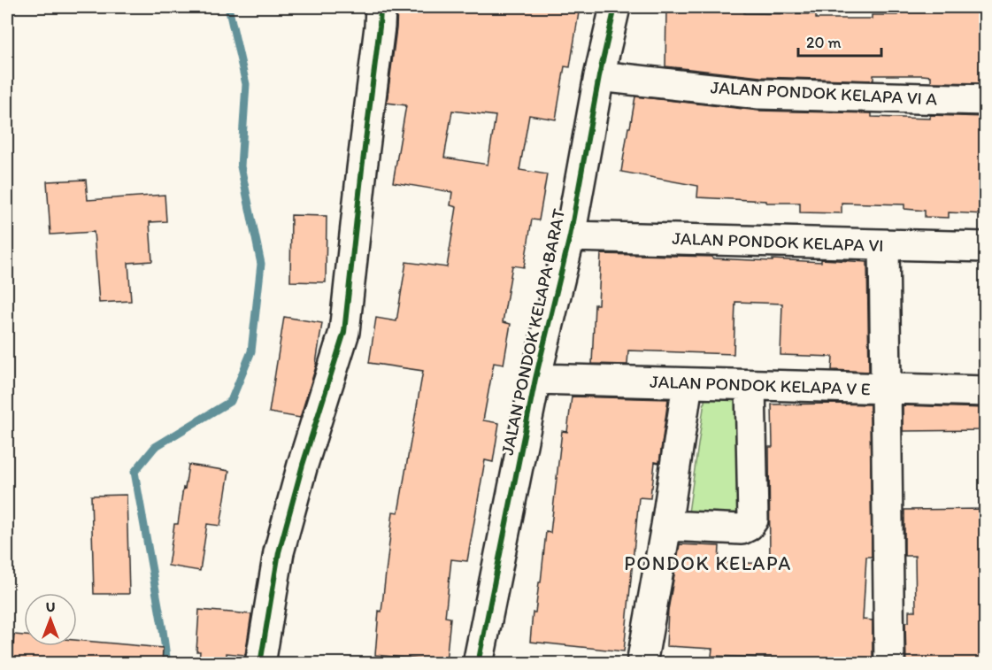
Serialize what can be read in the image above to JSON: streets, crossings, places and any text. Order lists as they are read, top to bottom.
{
  "streets": {
    "street": [
      "JALAN PONDOK KELAPA VI A",
      "JALAN PONDOK KELAPA VI",
      "JALAN PONDOK KELAPA BARAT",
      "JALAN PONDOK KELAPA V E"
    ]
  },
  "crossings": [
    ["JALAN PONDOK KELAPA VI A", "JALAN PONDOK KELAPA BARAT"],
    ["JALAN PONDOK KELAPA VI", "JALAN PONDOK KELAPA BARAT"],
    ["JALAN PONDOK KELAPA BARAT", "JALAN PONDOK KELAPA V E"]
  ],
  "districts": ["PONDOK KELAPA"],
  "scale_bar": "20 m",
  "north": "top"
}
